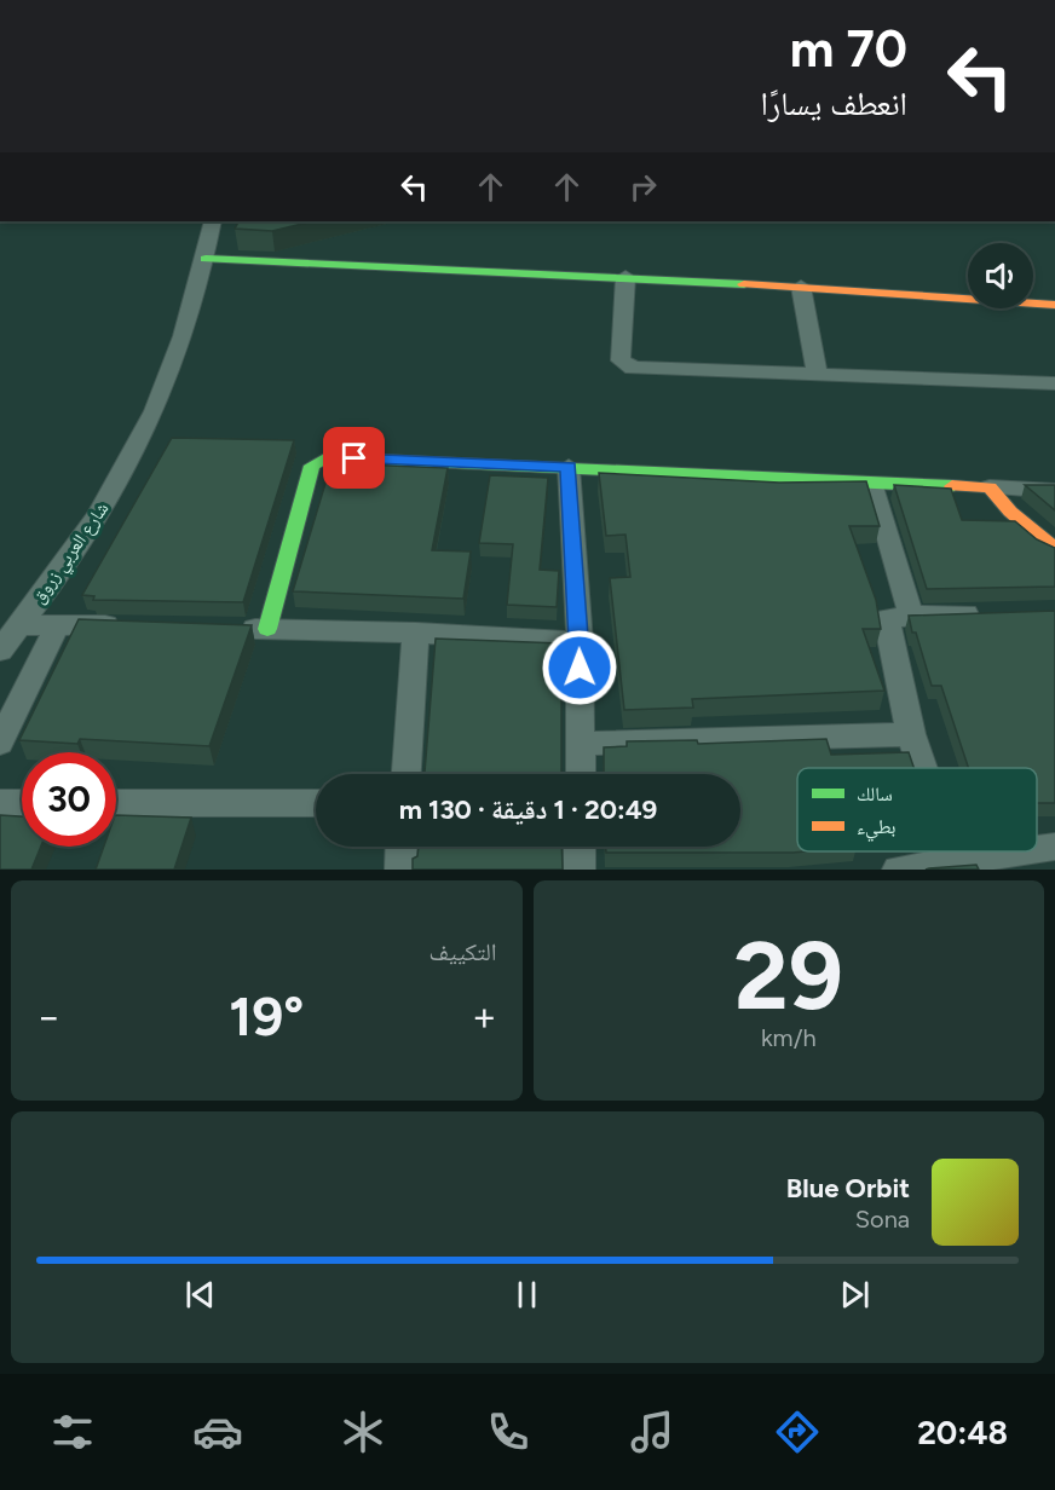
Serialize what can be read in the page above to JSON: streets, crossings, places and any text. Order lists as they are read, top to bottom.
{
  "streets": {
    "street": ["شارع العربي زروق"]
  },
  "legend": ["سالك", "بطيء"],
  "page": {
    "turn": ["70 m", "انعطف يسارًا"],
    "limit": "30",
    "trip": "20:49 · 1 دقيقة · 130 m",
    "tile": [
      ["29", "km/h"],
      "التكييف"
    ],
    "heat": ["−", "19°", "+"],
    "song": ["Blue Orbit", "Sona"],
    "tabs": "20:48"
  }
}
